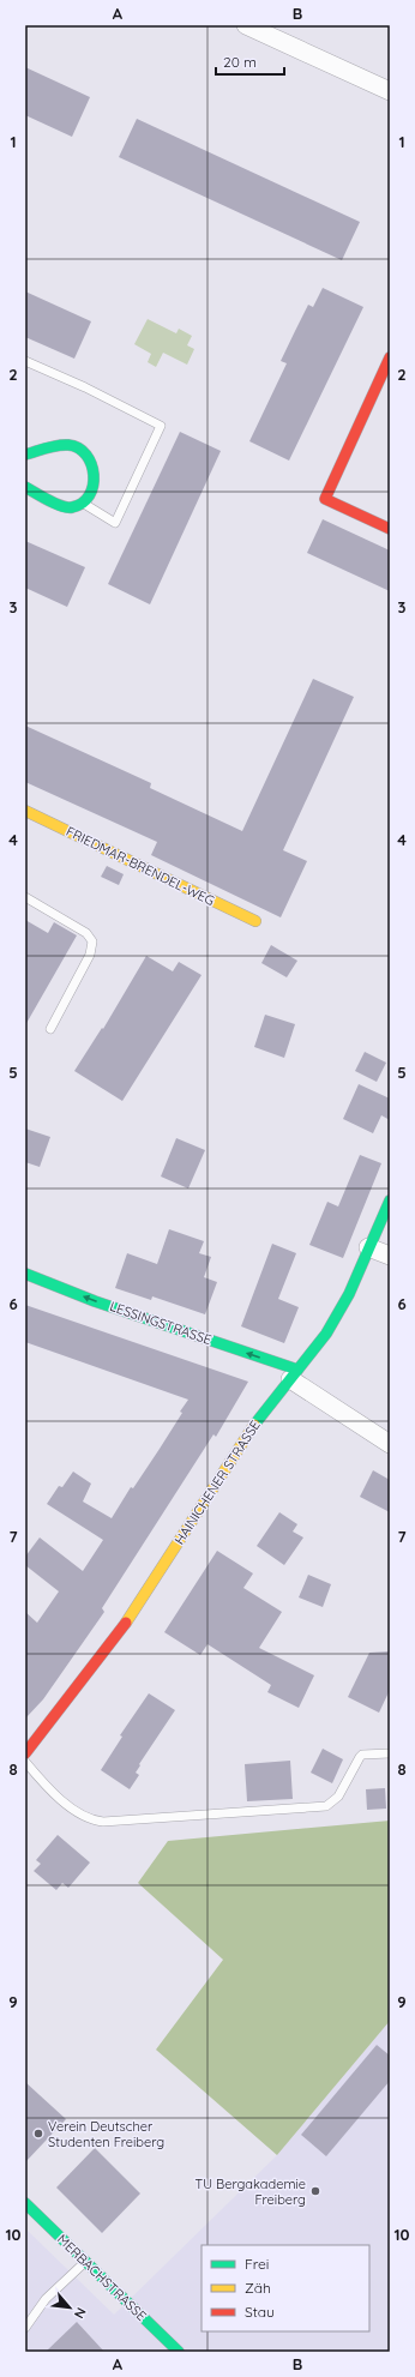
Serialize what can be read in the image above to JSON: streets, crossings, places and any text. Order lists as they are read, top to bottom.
{
  "streets": {
    "street": [
      "FRIEDMAR-BRENDEL-WEG",
      "LESSINGSTRASSE",
      "HAINICHENER STRASSE",
      "MERBACHSTRASSE"
    ]
  },
  "crossings": [
    ["LESSINGSTRASSE", "HAINICHENER STRASSE"]
  ],
  "one_way": ["LESSINGSTRASSE"],
  "places": ["Verein Deutscher Studenten Freiberg", "TU Bergakademie Freiberg"],
  "legend": ["Frei", "Zäh", "Stau"],
  "scale_bar": "20 m",
  "north": "bottom right",
  "grid": {
    "columns": ["A", "B"],
    "rows": [
      "1",
      "2",
      "3",
      "4",
      "5",
      "6",
      "7",
      "8",
      "9",
      "10"
    ]
  }
}
